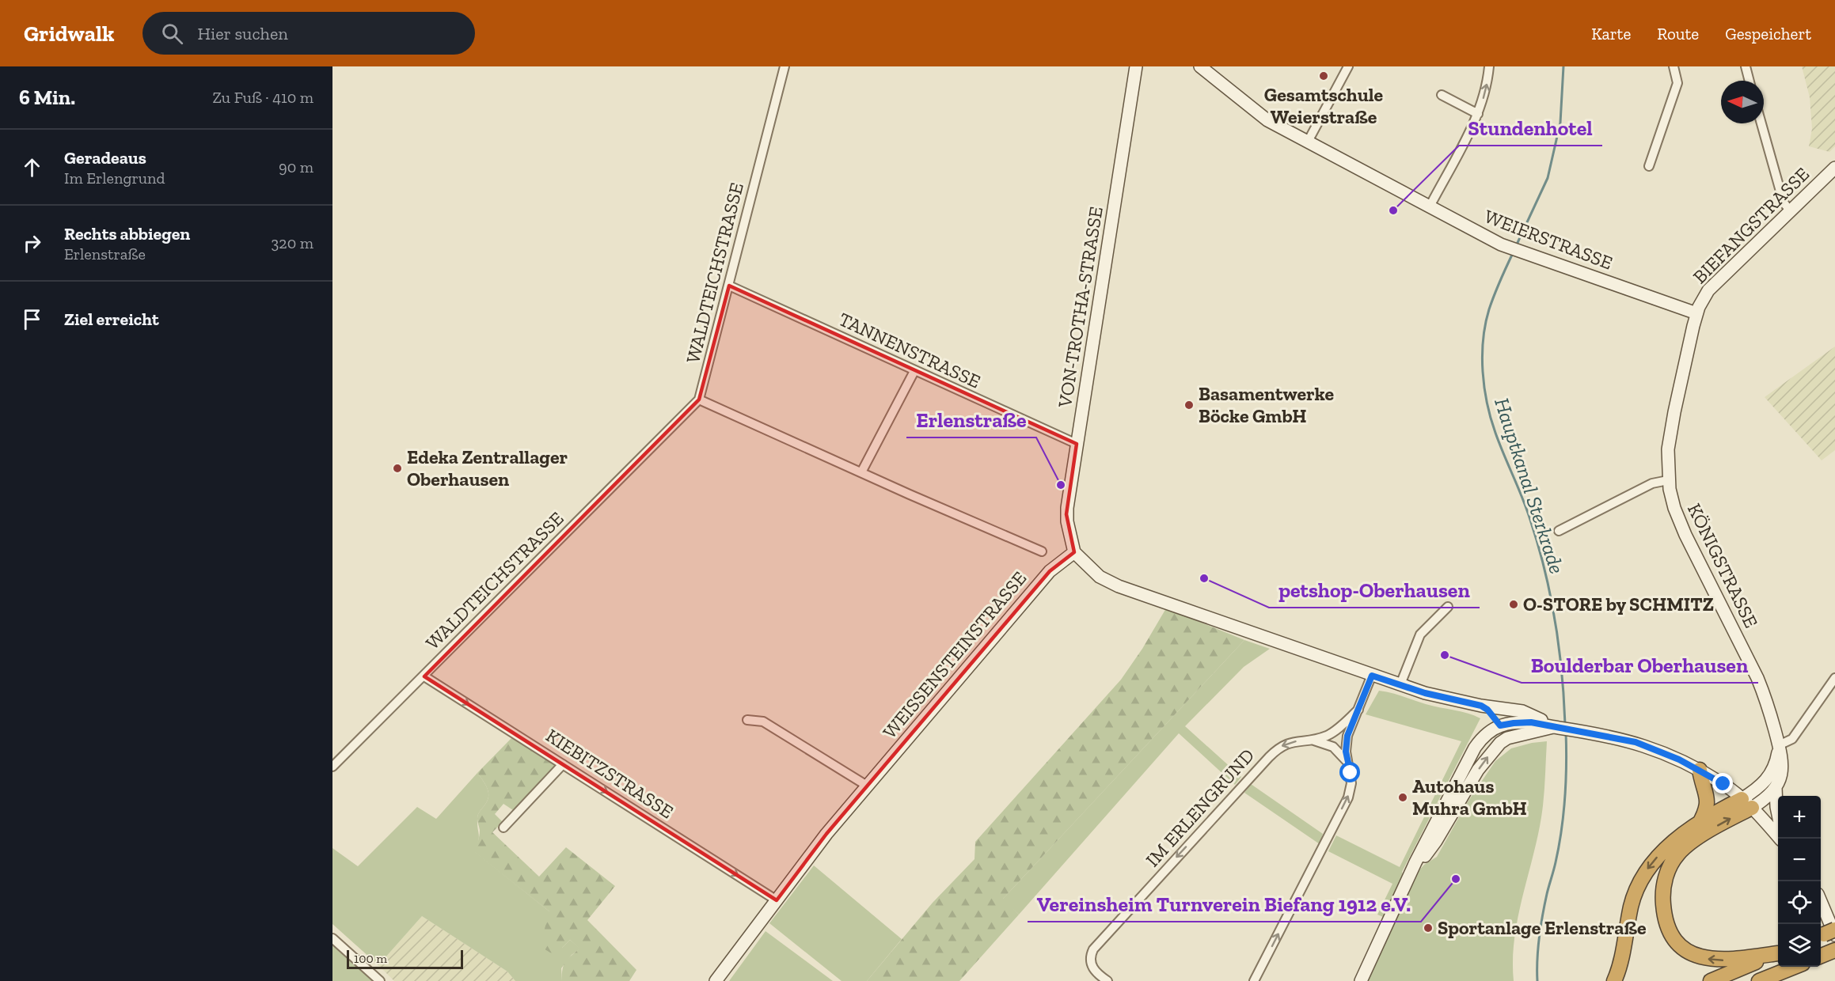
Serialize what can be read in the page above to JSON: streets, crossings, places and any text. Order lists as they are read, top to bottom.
{
  "streets": {
    "main road": [
      "BIEFANGSTRASSE",
      "WEIERSTRASSE",
      "VON-TROTHA-STRASSE",
      "KÖNIGSTRASSE",
      "WEISSENSTEINSTRASSE"
    ],
    "street": [
      "WALDTEICHSTRASSE",
      "TANNENSTRASSE",
      "KIEBITZSTRASSE",
      "IM ERLENGRUND"
    ]
  },
  "crossings": [
    ["BIEFANGSTRASSE", "WEIERSTRASSE"],
    ["BIEFANGSTRASSE", "KÖNIGSTRASSE"],
    ["WALDTEICHSTRASSE", "TANNENSTRASSE"],
    ["WALDTEICHSTRASSE", "KIEBITZSTRASSE"],
    ["VON-TROTHA-STRASSE", "TANNENSTRASSE"],
    ["VON-TROTHA-STRASSE", "WEISSENSTEINSTRASSE"],
    ["WEISSENSTEINSTRASSE", "KIEBITZSTRASSE"]
  ],
  "one_way": ["KIEBITZSTRASSE"],
  "water": ["Hauptkanal Sterkrade"],
  "places": [
    "Gesamtschule Weierstraße",
    "Stundenhotel",
    "Basamentwerke Böcke GmbH",
    "Edeka Zentrallager Oberhausen",
    "Erlenstraße",
    "petshop-Oberhausen",
    "O-STORE by SCHMITZ",
    "Boulderbar Oberhausen",
    "Autohaus Muhra GmbH",
    "Vereinsheim Turnverein Biefang 1912 e.V.",
    "Sportanlage Erlenstraße"
  ],
  "scale_bar": "100 m",
  "north": "left",
  "page": {
    "header": "Gridwalk",
    "search": "Hier suchen",
    "nav": ["Karte", "Route", "Gespeichert"],
    "heading": ["6 Min.", "Zu Fuß · 410 m"],
    "list": [
      ["Geradeaus", "Im Erlengrund", "90 m"],
      ["Rechts abbiegen", "Erlenstraße", "320 m"],
      "Ziel erreicht"
    ],
    "map_buttons": ["+", "−"],
    "scale": "100 m"
  }
}
